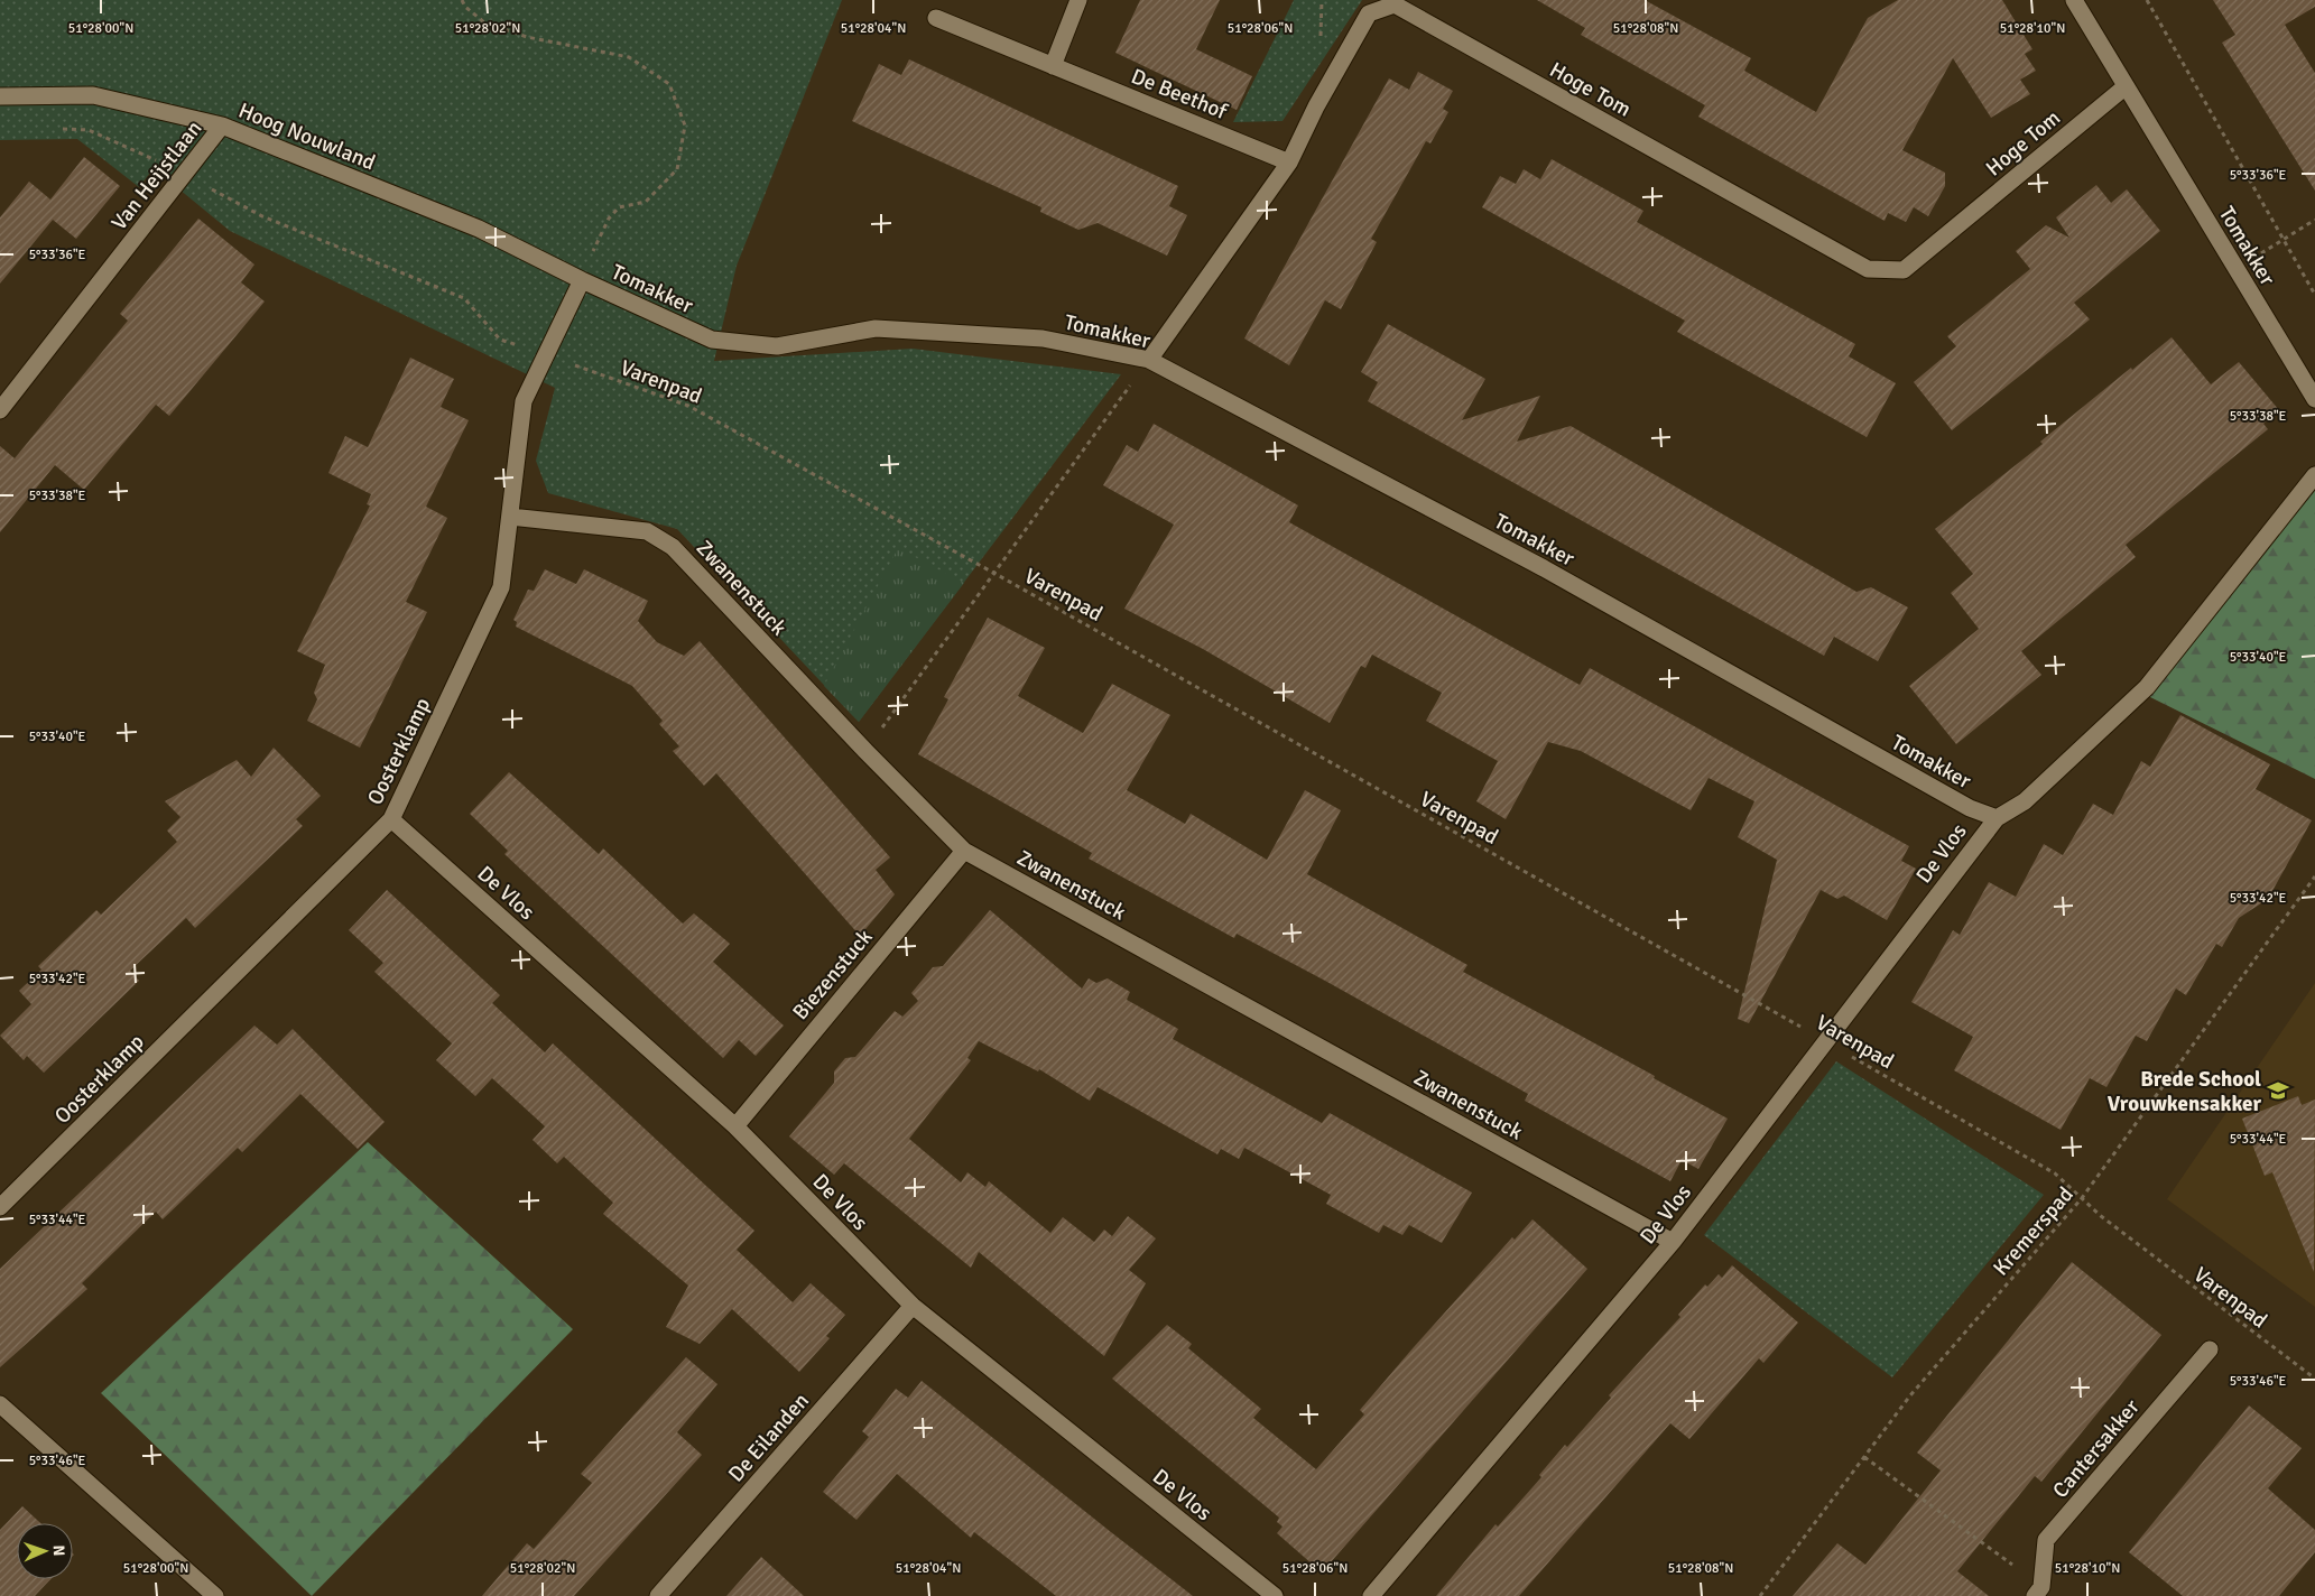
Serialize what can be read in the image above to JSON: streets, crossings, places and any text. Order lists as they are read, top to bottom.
{
  "streets": {
    "street": [
      "Hoge Tom",
      "De Beethof",
      "Hoog Nouwland",
      "Van Heijstlaan",
      "Tomakker",
      "Zwanenstuck",
      "Oosterklamp",
      "De Vlos",
      "Biezenstuck",
      "De Eilanden",
      "Cantersakker"
    ],
    "path": ["Varenpad", "Kremerspad"]
  },
  "crossings": [
    ["Hoge Tom", "De Beethof"],
    ["Hoge Tom", "Tomakker"],
    ["Hoog Nouwland", "Van Heijstlaan"],
    ["Hoog Nouwland", "Tomakker"],
    ["Hoog Nouwland", "Oosterklamp"],
    ["Van Heijstlaan", "Varenpad"],
    ["Tomakker", "Oosterklamp"],
    ["Tomakker", "De Vlos"],
    ["Varenpad", "Oosterklamp"],
    ["Varenpad", "De Vlos"],
    ["Varenpad", "Kremerspad"],
    ["Zwanenstuck", "Oosterklamp"],
    ["Zwanenstuck", "De Vlos"],
    ["Zwanenstuck", "Biezenstuck"],
    ["Oosterklamp", "De Vlos"],
    ["De Vlos", "Biezenstuck"],
    ["De Vlos", "De Eilanden"]
  ],
  "places": {
    "school or university": ["Brede School Vrouwkensakker"]
  },
  "north": "right",
  "coordinates": [
    "51°28'00\"N",
    "51°28'02\"N",
    "51°28'04\"N",
    "51°28'06\"N",
    "51°28'08\"N",
    "51°28'10\"N",
    "5°33'36\"E",
    "5°33'38\"E",
    "5°33'40\"E",
    "5°33'42\"E",
    "5°33'44\"E",
    "5°33'46\"E"
  ]
}
